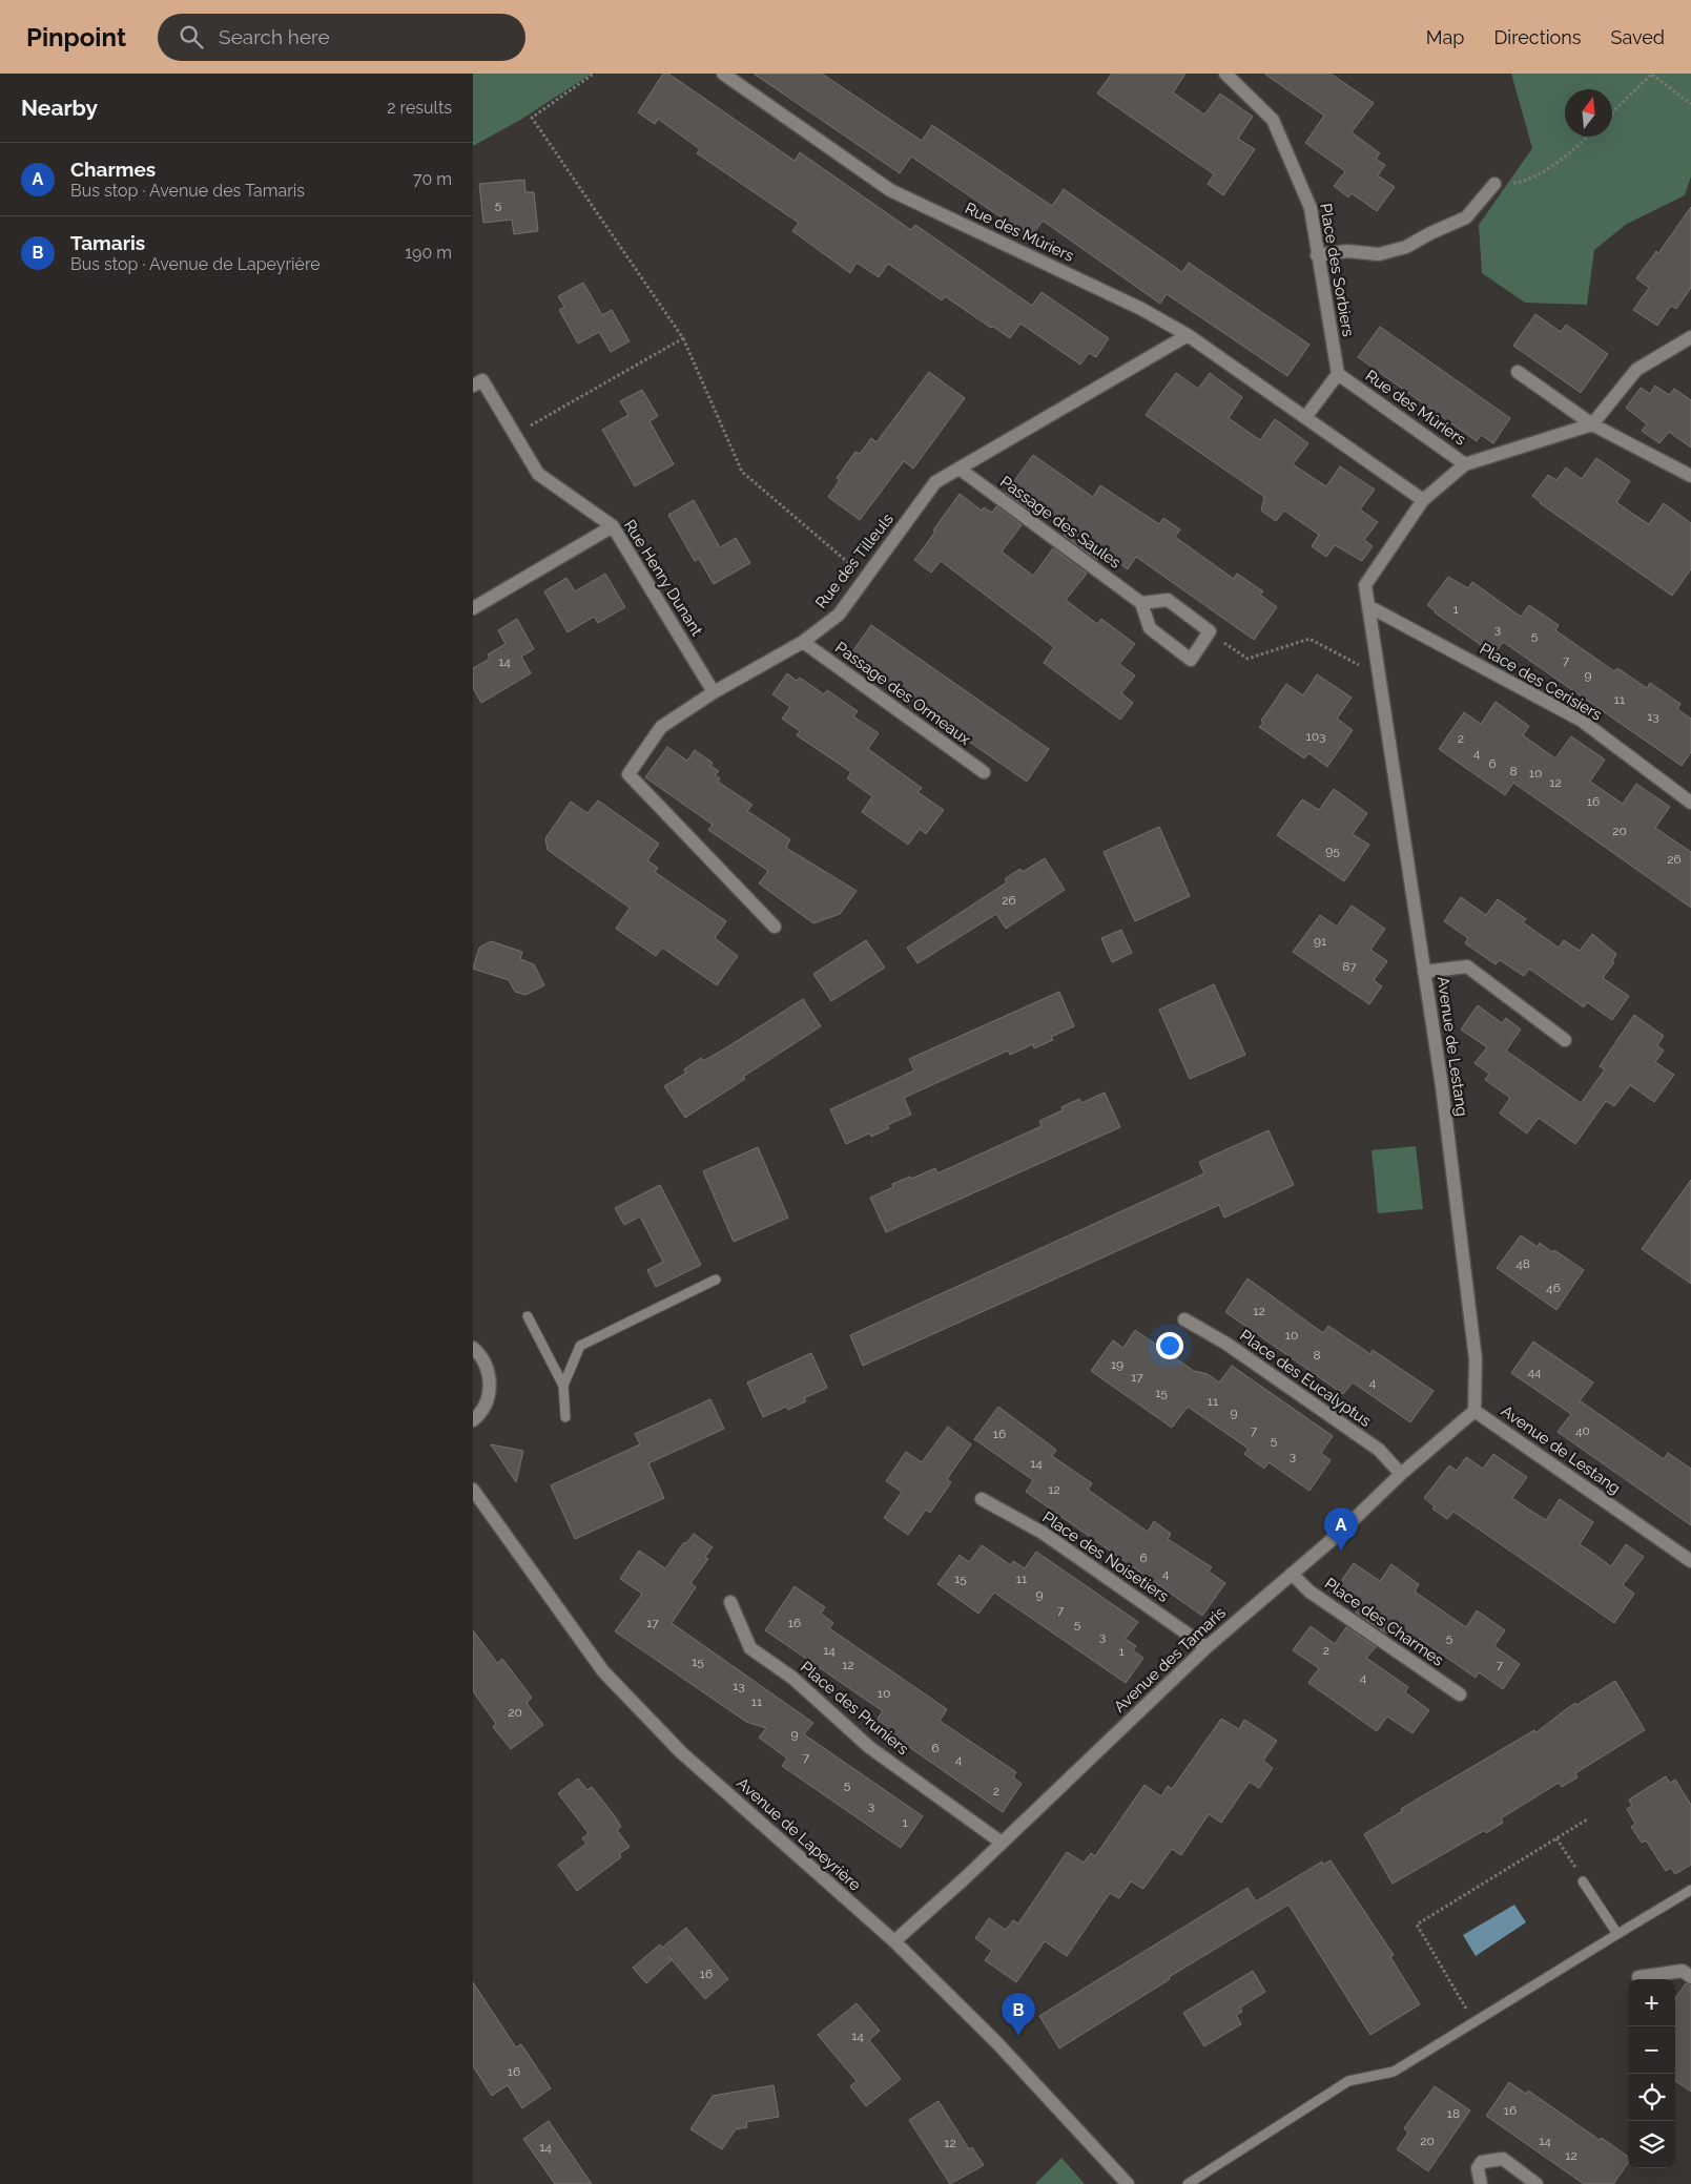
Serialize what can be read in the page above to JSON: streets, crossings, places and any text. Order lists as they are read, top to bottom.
{
  "streets": {
    "street": [
      "Rue des Mûriers",
      "Place des Sorbiers",
      "Passage des Saules",
      "Rue des Tilleuls",
      "Rue Henry Dunant",
      "Place des Cerisiers",
      "Passage des Ormeaux",
      "Avenue de Lestang",
      "Place des Eucalyptus",
      "Place des Noisetiers",
      "Place des Charmes",
      "Avenue des Tamaris",
      "Place des Pruniers",
      "Avenue de Lapeyrière"
    ]
  },
  "crossings": [
    ["Rue des Mûriers", "Place des Sorbiers"],
    ["Rue des Mûriers", "Rue des Tilleuls"],
    ["Rue des Mûriers", "Avenue de Lestang"],
    ["Passage des Saules", "Rue des Tilleuls"],
    ["Rue des Tilleuls", "Rue Henry Dunant"],
    ["Rue des Tilleuls", "Passage des Ormeaux"],
    ["Place des Cerisiers", "Avenue de Lestang"],
    ["Avenue de Lestang", "Avenue des Tamaris"],
    ["Place des Eucalyptus", "Avenue des Tamaris"],
    ["Place des Noisetiers", "Avenue des Tamaris"],
    ["Place des Charmes", "Avenue des Tamaris"],
    ["Avenue des Tamaris", "Place des Pruniers"],
    ["Avenue des Tamaris", "Avenue de Lapeyrière"]
  ],
  "house_numbers": [
    "5",
    "1",
    "3",
    "5",
    "7",
    "14",
    "9",
    "11",
    "13",
    "103",
    "2",
    "4",
    "6",
    "8",
    "10",
    "12",
    "16",
    "20",
    "95",
    "26",
    "26",
    "91",
    "87",
    "48",
    "46",
    "12",
    "10",
    "8",
    "19",
    "44",
    "17",
    "4",
    "15",
    "11",
    "9",
    "7",
    "40",
    "16",
    "5",
    "3",
    "14",
    "12",
    "6",
    "4",
    "15",
    "11",
    "9",
    "7",
    "17",
    "16",
    "5",
    "3",
    "5",
    "14",
    "2",
    "1",
    "15",
    "12",
    "7",
    "4",
    "13",
    "10",
    "11",
    "20",
    "9",
    "6",
    "7",
    "4",
    "5",
    "2",
    "3",
    "1",
    "16",
    "14",
    "16",
    "16",
    "18",
    "20",
    "14",
    "12",
    "14",
    "12"
  ],
  "north": "top",
  "page": {
    "header": "Pinpoint",
    "search": "Search here",
    "nav": ["Map", "Directions", "Saved"],
    "heading": ["Nearby", "2 results"],
    "list": [
      {
        "mark": "A",
        "name": "Charmes",
        "note": "Bus stop · Avenue des Tamaris",
        "value": "70 m"
      },
      {
        "mark": "B",
        "name": "Tamaris",
        "note": "Bus stop · Avenue de Lapeyrière",
        "value": "190 m"
      }
    ],
    "pins": ["A", "B"],
    "map_buttons": ["+", "−"]
  }
}
